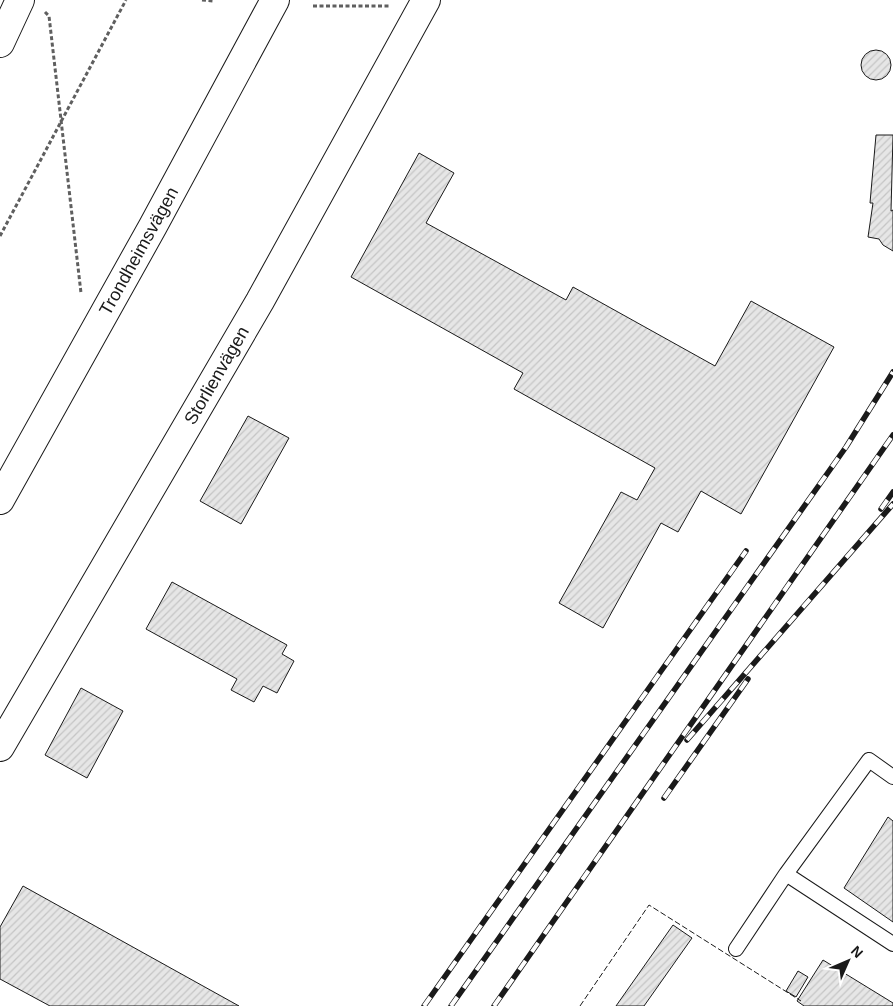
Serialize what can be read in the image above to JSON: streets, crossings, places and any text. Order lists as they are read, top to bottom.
{
  "streets": {
    "street": ["Trondheimsvägen", "Storlienvägen"]
  },
  "north": "top right"
}
